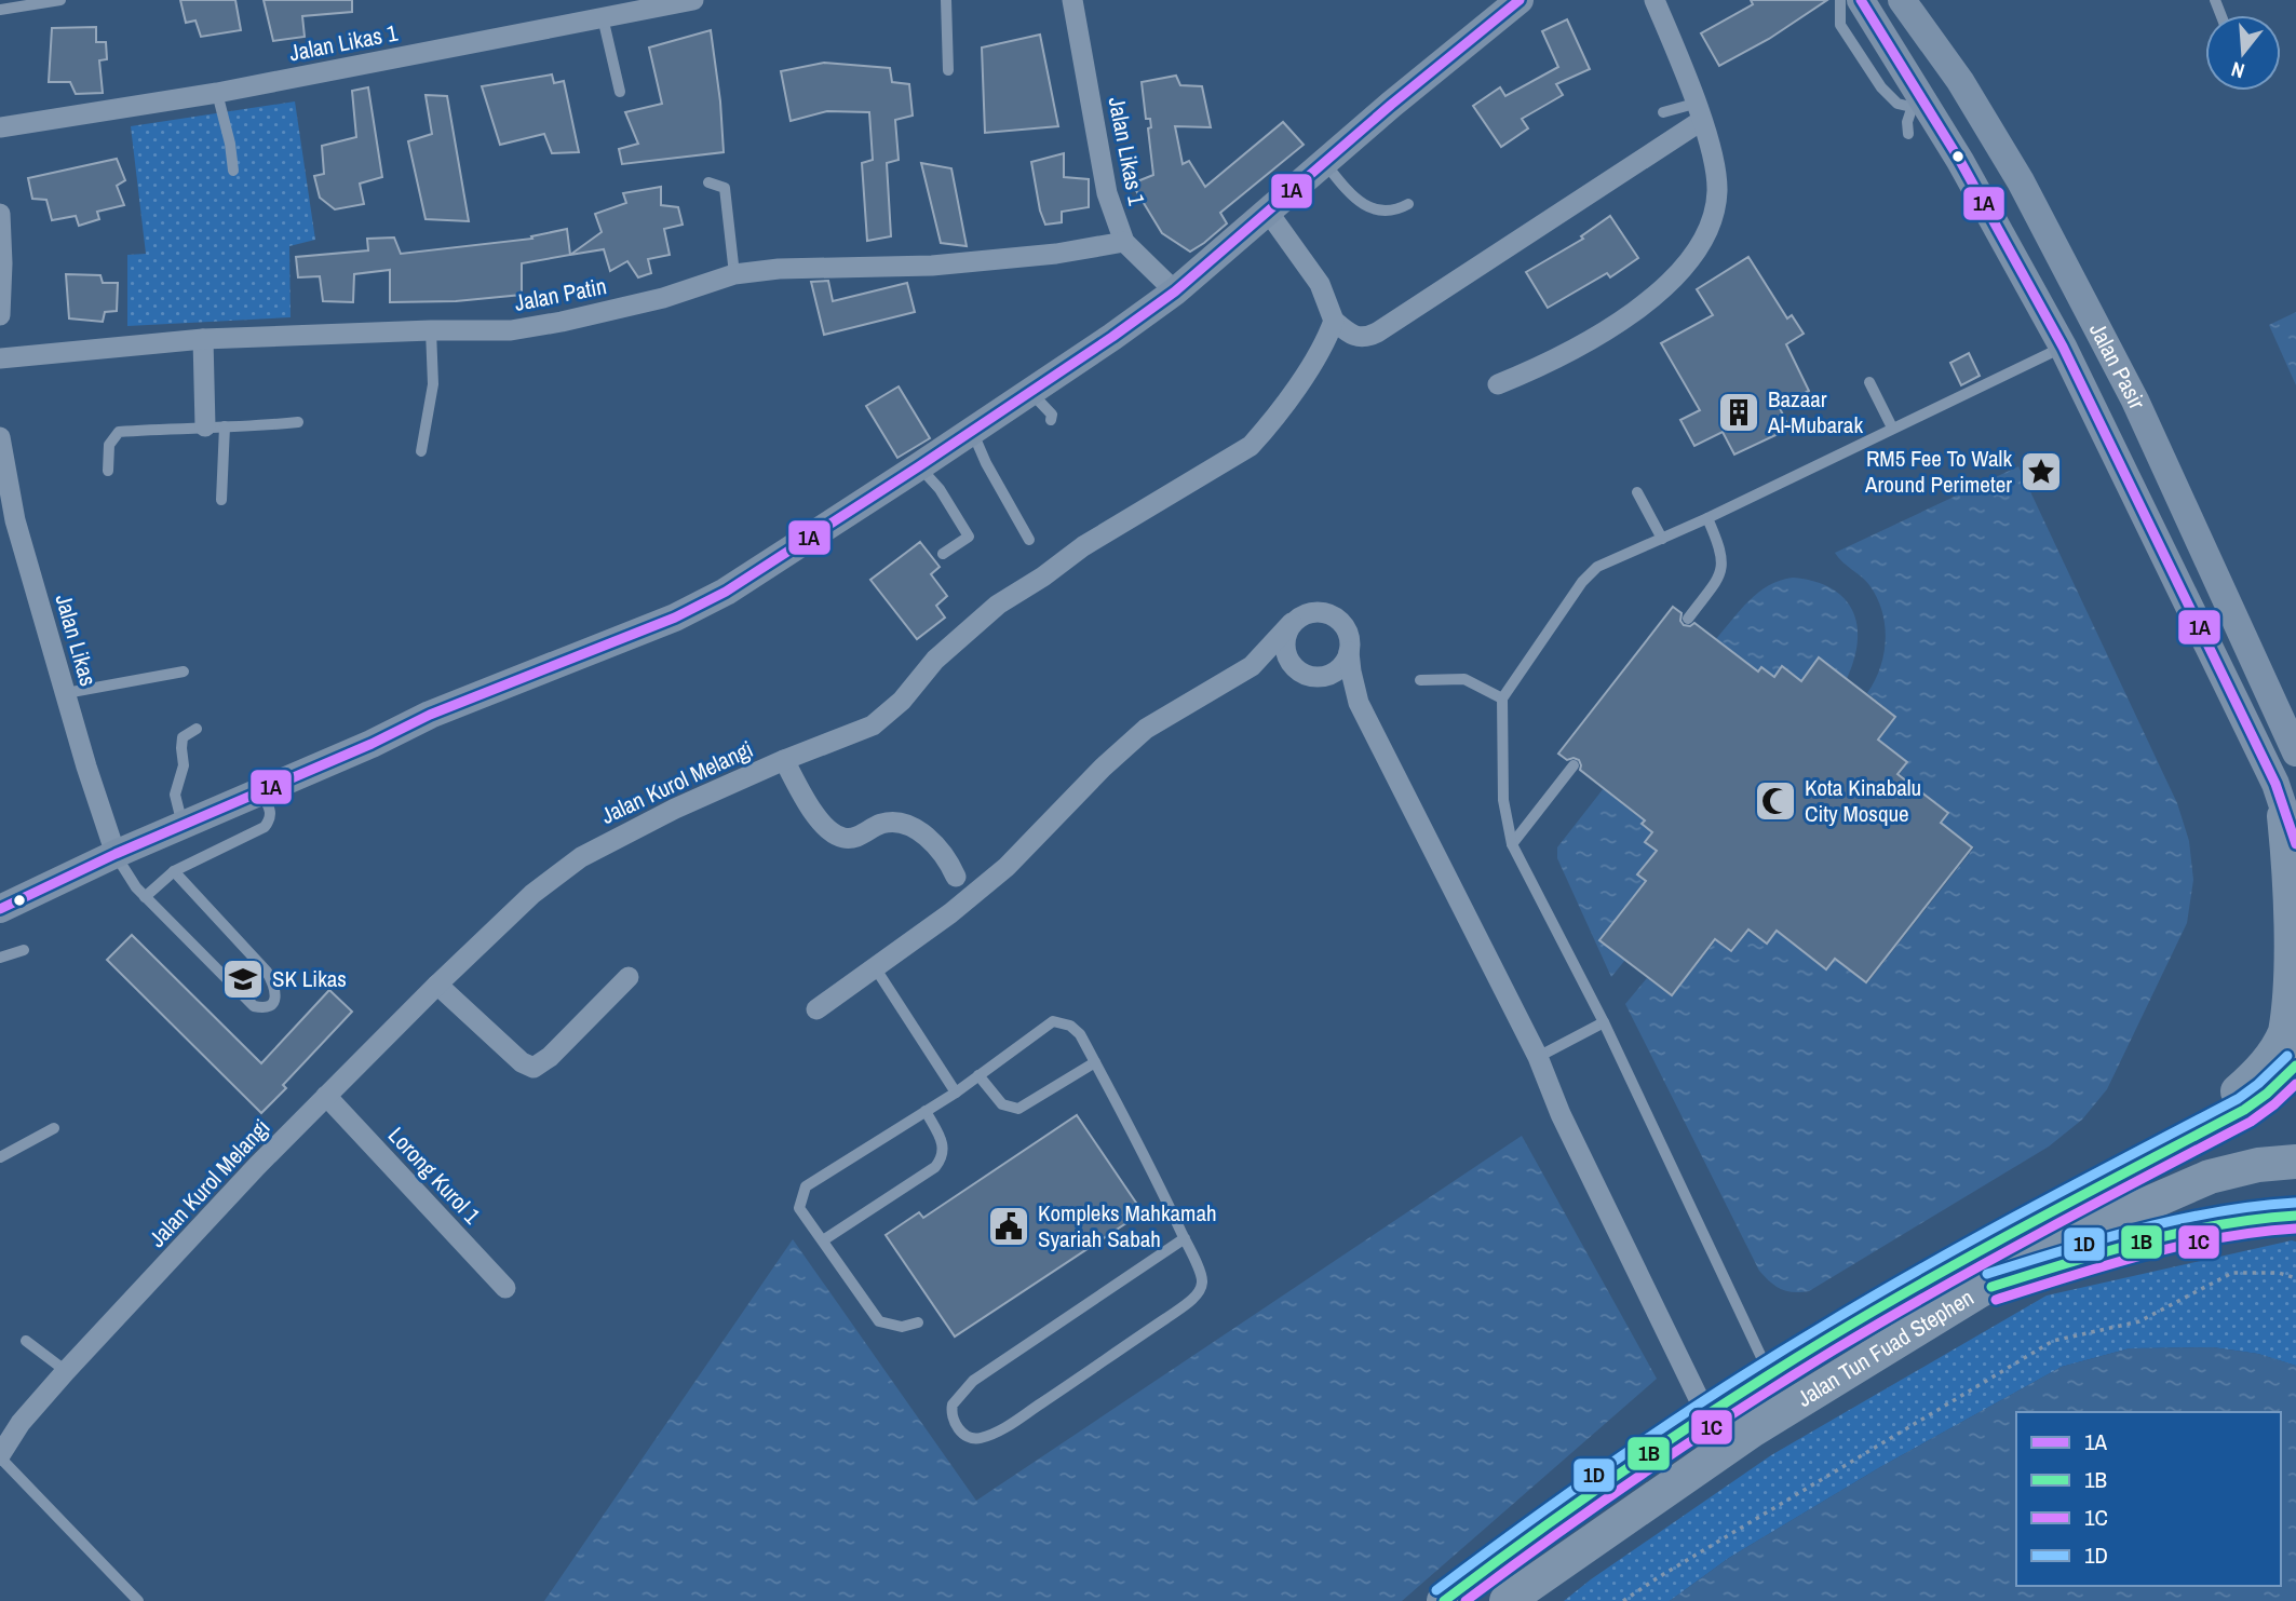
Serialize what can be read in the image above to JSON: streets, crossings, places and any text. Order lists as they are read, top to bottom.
{
  "streets": {
    "highway": ["Jalan Tun Fuad Stephen"],
    "main road": ["Jalan Pasir"],
    "street": [
      "Jalan Likas 1",
      "Jalan Patin",
      "Jalan Likas",
      "Jalan Kurol Melangi",
      "Lorong Kurol 1"
    ]
  },
  "crossings": [
    ["Jalan Likas 1", "Jalan Patin"],
    ["Jalan Kurol Melangi", "Lorong Kurol 1"]
  ],
  "places": {
    "building": ["Bazaar Al-Mubarak"],
    "place": ["RM5 Fee To Walk Around Perimeter"],
    "mosque": ["Kota Kinabalu City Mosque"],
    "school or university": ["SK Likas"],
    "public building": ["Kompleks Mahkamah Syariah Sabah"]
  },
  "lines": [
    "transit line 1A",
    "transit line 1D",
    "transit line 1B",
    "transit line 1C"
  ],
  "legend": [
    "1A",
    "1B",
    "1C",
    "1D"
  ],
  "north": "bottom"
}
